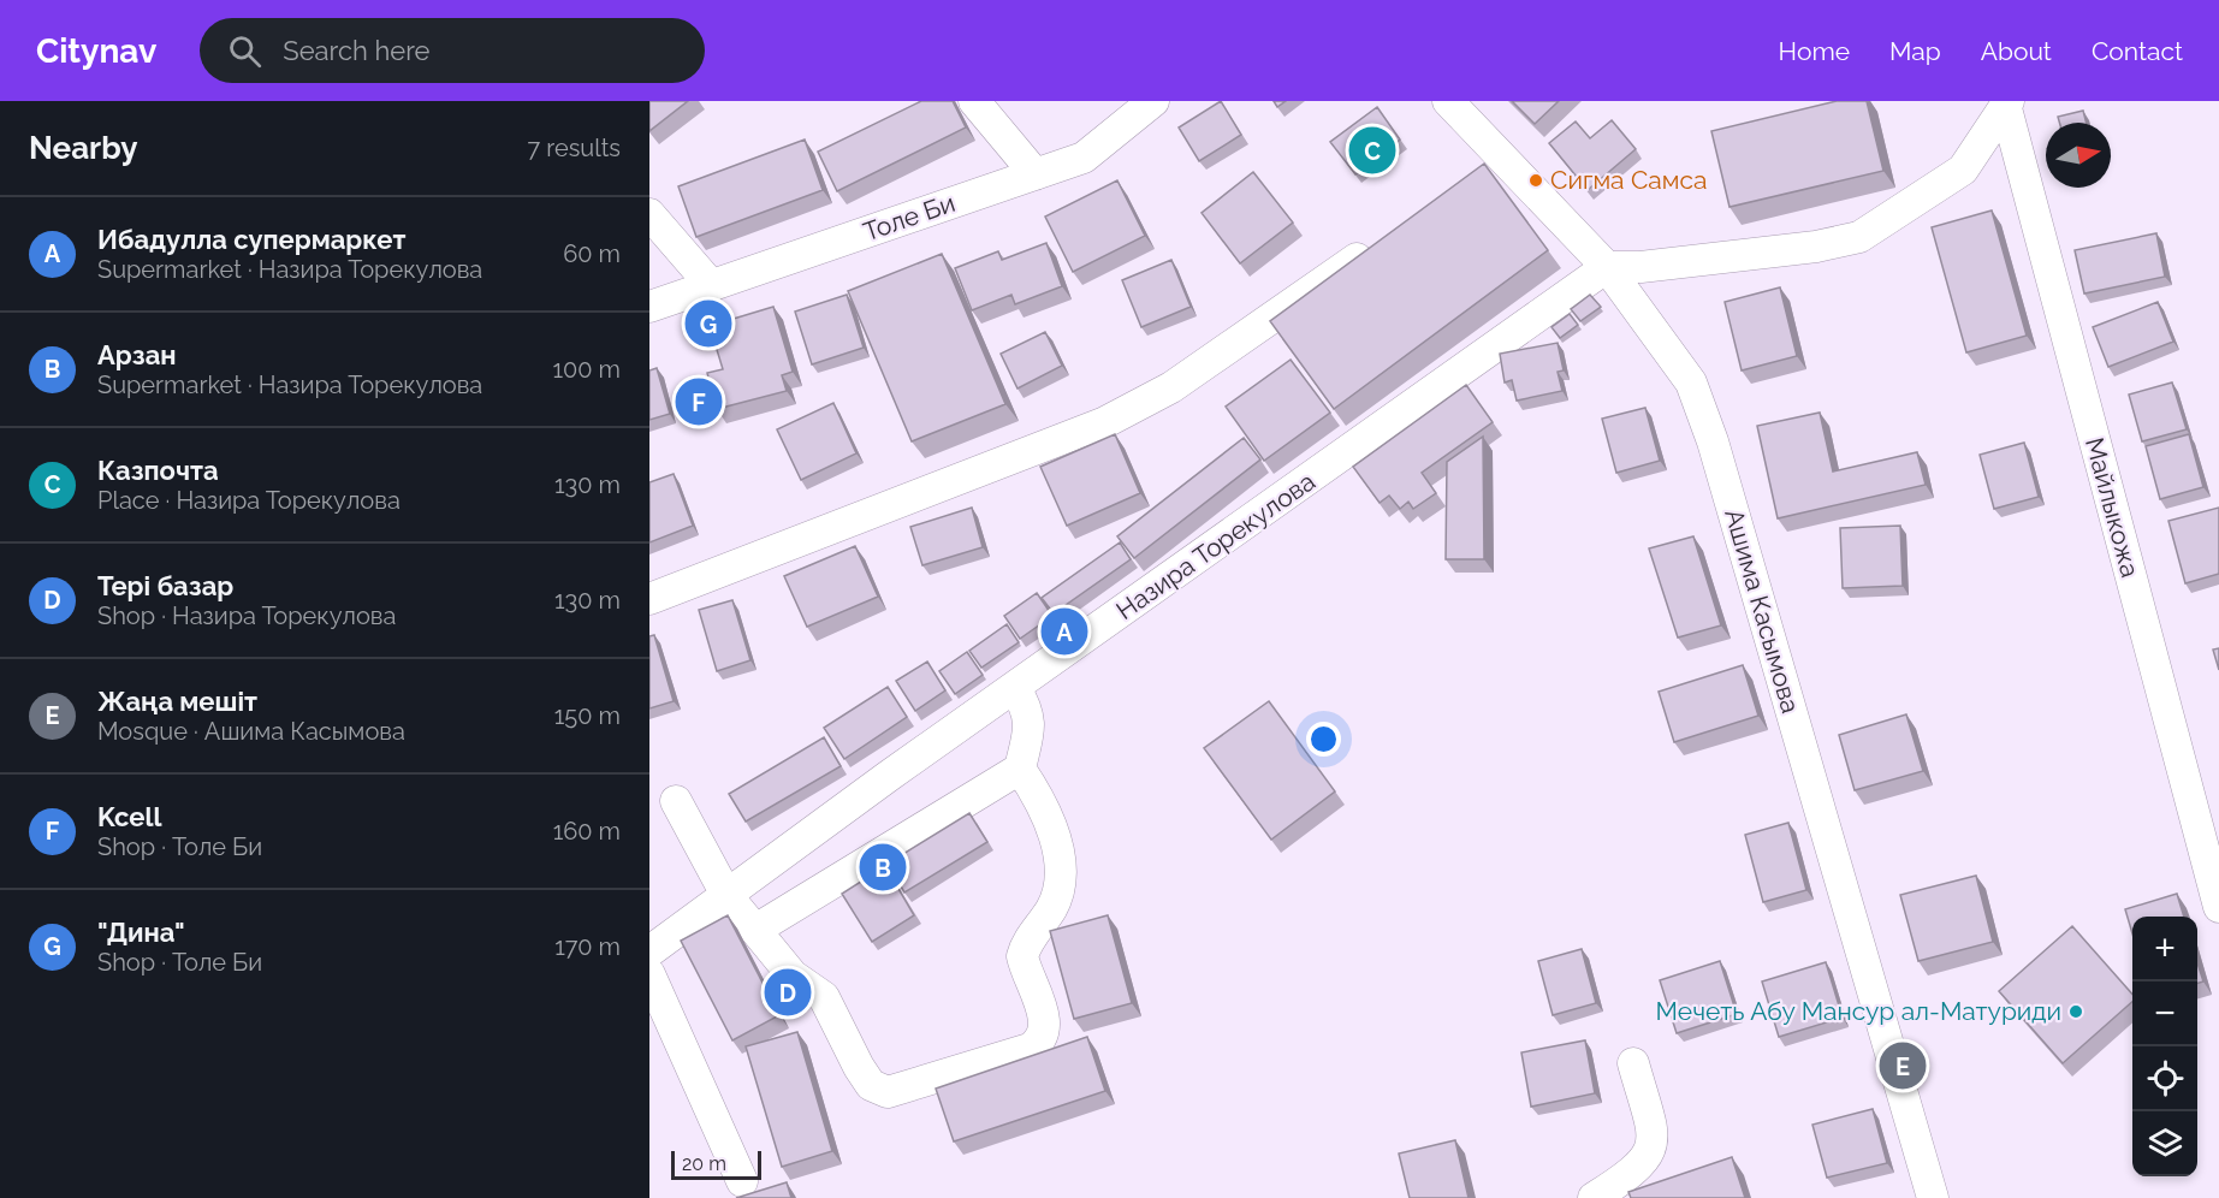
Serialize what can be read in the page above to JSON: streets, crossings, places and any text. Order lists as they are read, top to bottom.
{
  "streets": {
    "street": [
      "Толе Би",
      "Майлыкожа",
      "Назира Торекулова",
      "Ашима Касымова"
    ]
  },
  "crossings": [
    ["Назира Торекулова", "Ашима Касымова"]
  ],
  "places": ["Сигма Самса", "Мечеть Абу Мансур ал-Матуриди"],
  "scale_bar": "20 m",
  "north": "right",
  "page": {
    "header": "Citynav",
    "search": "Search here",
    "nav": [
      "Home",
      "Map",
      "About",
      "Contact"
    ],
    "heading": ["Nearby", "7 results"],
    "pins": [
      "C",
      "G",
      "F",
      "A",
      "B",
      "D",
      "E"
    ],
    "list": [
      {
        "mark": "A",
        "name": "Ибадулла супермаркет",
        "note": "Supermarket · Назира Торекулова",
        "value": "60 m"
      },
      {
        "mark": "B",
        "name": "Арзан",
        "note": "Supermarket · Назира Торекулова",
        "value": "100 m"
      },
      {
        "mark": "C",
        "name": "Казпочта",
        "note": "Place · Назира Торекулова",
        "value": "130 m"
      },
      {
        "mark": "D",
        "name": "Тері базар",
        "note": "Shop · Назира Торекулова",
        "value": "130 m"
      },
      {
        "mark": "E",
        "name": "Жаңа мешіт",
        "note": "Mosque · Ашима Касымова",
        "value": "150 m"
      },
      {
        "mark": "F",
        "name": "Kcell",
        "note": "Shop · Толе Би",
        "value": "160 m"
      },
      {
        "mark": "G",
        "name": "\"Дина\"",
        "note": "Shop · Толе Би",
        "value": "170 m"
      }
    ],
    "map_buttons": ["+", "−"],
    "scale": "20 m"
  }
}
